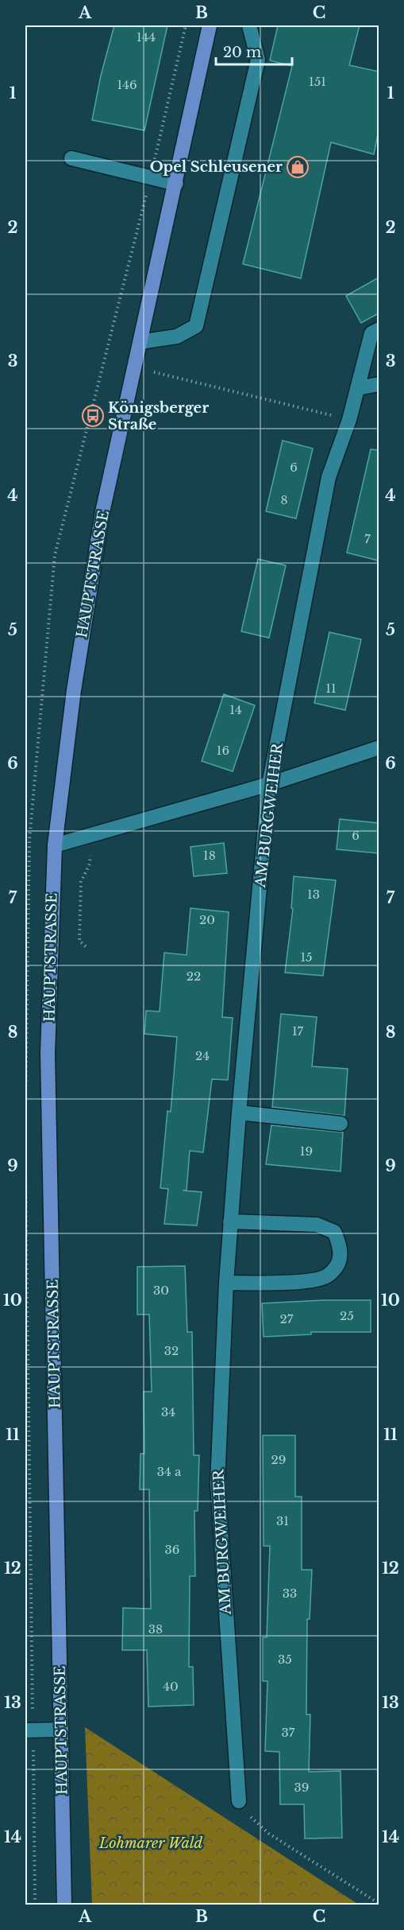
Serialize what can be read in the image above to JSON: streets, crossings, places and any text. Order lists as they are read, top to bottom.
{
  "streets": {
    "main road": ["HAUPTSTRASSE"],
    "street": ["AM BURGWEIHER"]
  },
  "parks": ["Lohmarer Wald"],
  "places": {
    "shop": ["Opel Schleusener"],
    "bus stop": ["Königsberger Straße"]
  },
  "house_numbers": [
    "144",
    "151",
    "146",
    "6",
    "8",
    "7",
    "11",
    "14",
    "16",
    "6",
    "18",
    "13",
    "20",
    "15",
    "22",
    "17",
    "24",
    "19",
    "30",
    "25",
    "27",
    "32",
    "34",
    "29",
    "34 a",
    "31",
    "36",
    "33",
    "38",
    "35",
    "40",
    "37",
    "39"
  ],
  "scale_bar": "20 m",
  "grid": {
    "columns": ["A", "B", "C"],
    "rows": [
      "1",
      "2",
      "3",
      "4",
      "5",
      "6",
      "7",
      "8",
      "9",
      "10",
      "11",
      "12",
      "13",
      "14"
    ]
  }
}
